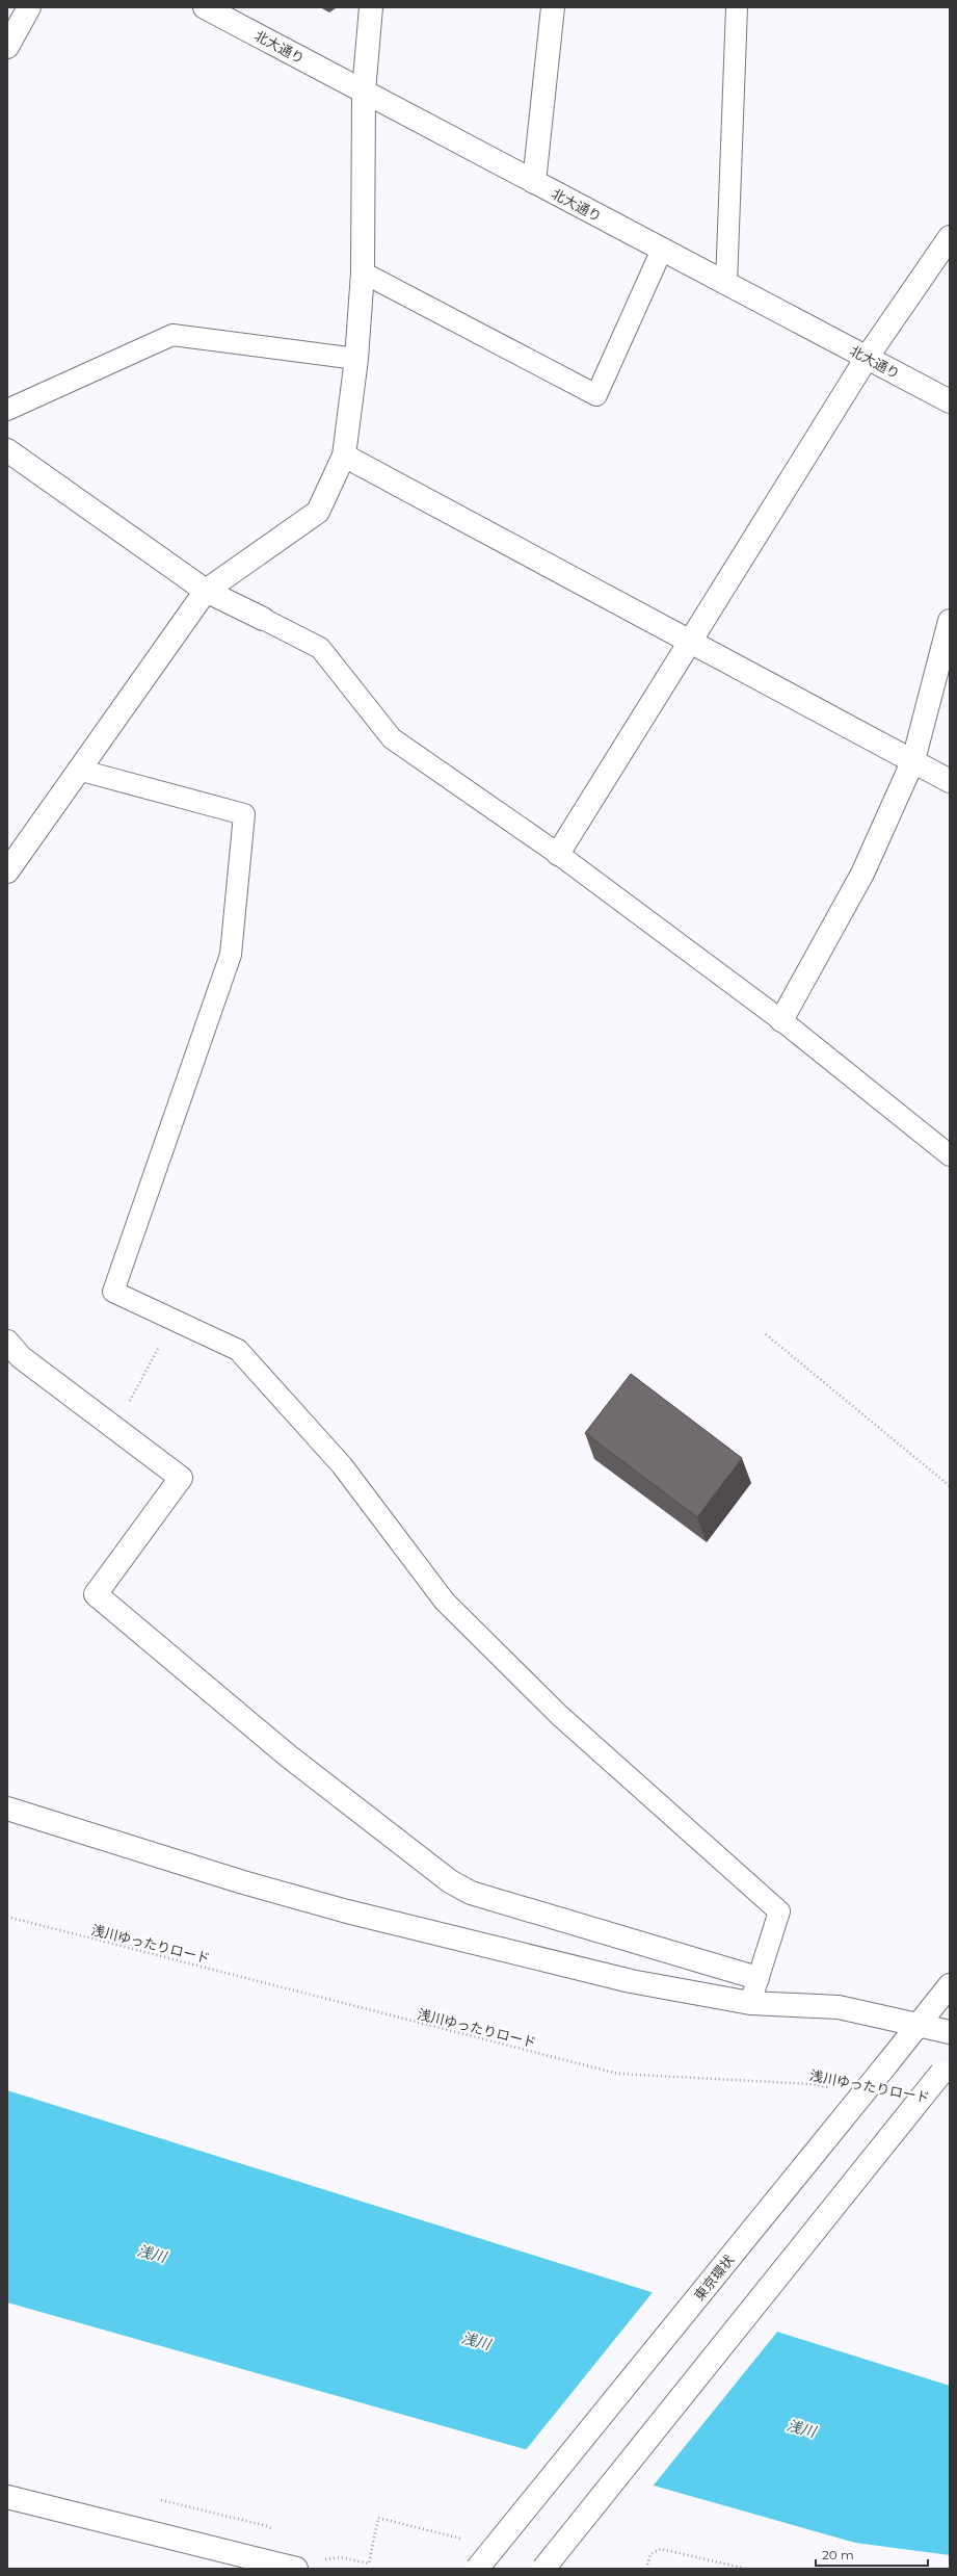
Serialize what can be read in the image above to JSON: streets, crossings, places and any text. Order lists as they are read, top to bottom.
{
  "streets": {
    "main road": ["北大通り", "東京環状"],
    "path": ["浅川ゆったりロード"]
  },
  "water": ["浅川"],
  "scale_bar": "20 m"
}
